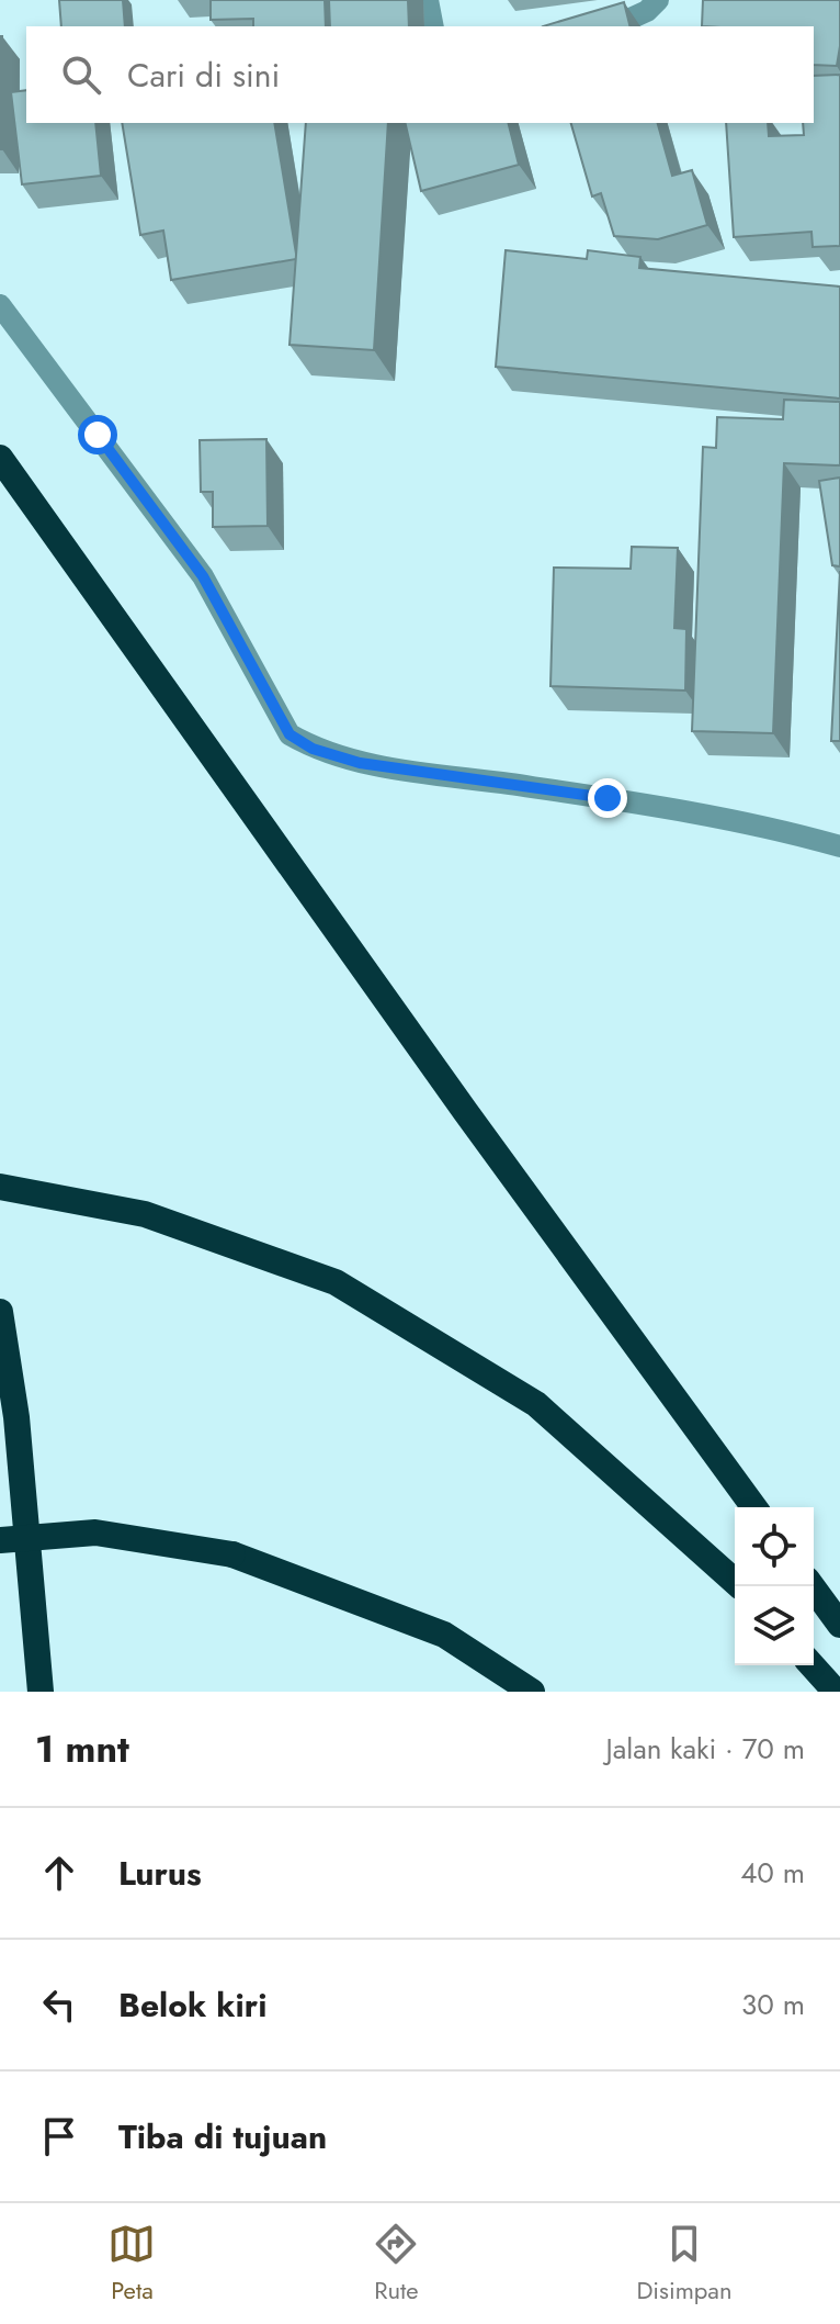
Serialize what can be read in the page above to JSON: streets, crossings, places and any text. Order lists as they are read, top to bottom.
{
  "page": {
    "search": "Cari di sini",
    "heading": ["1 mnt", "Jalan kaki · 70 m"],
    "list": [
      ["Lurus", "40 m"],
      ["Belok kiri", "30 m"],
      "Tiba di tujuan"
    ],
    "nav": ["Peta", "Rute", "Disimpan"]
  }
}
